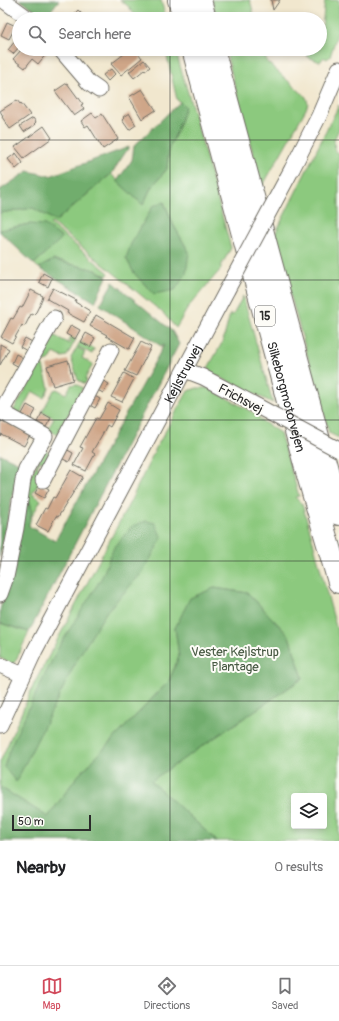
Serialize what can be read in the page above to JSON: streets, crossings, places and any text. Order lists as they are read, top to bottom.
{
  "streets": {
    "highway": ["15", "Silkeborgmotorvejen"],
    "street": ["Kejlstrupvej", "Frichsvej"]
  },
  "crossings": [
    ["Kejlstrupvej", "Frichsvej"]
  ],
  "parks": ["Vester Kejlstrup Plantage"],
  "scale_bar": "50 m",
  "page": {
    "search": "Search here",
    "scale": "50 m",
    "heading": ["Nearby", "0 results"],
    "nav": ["Map", "Directions", "Saved"]
  }
}
